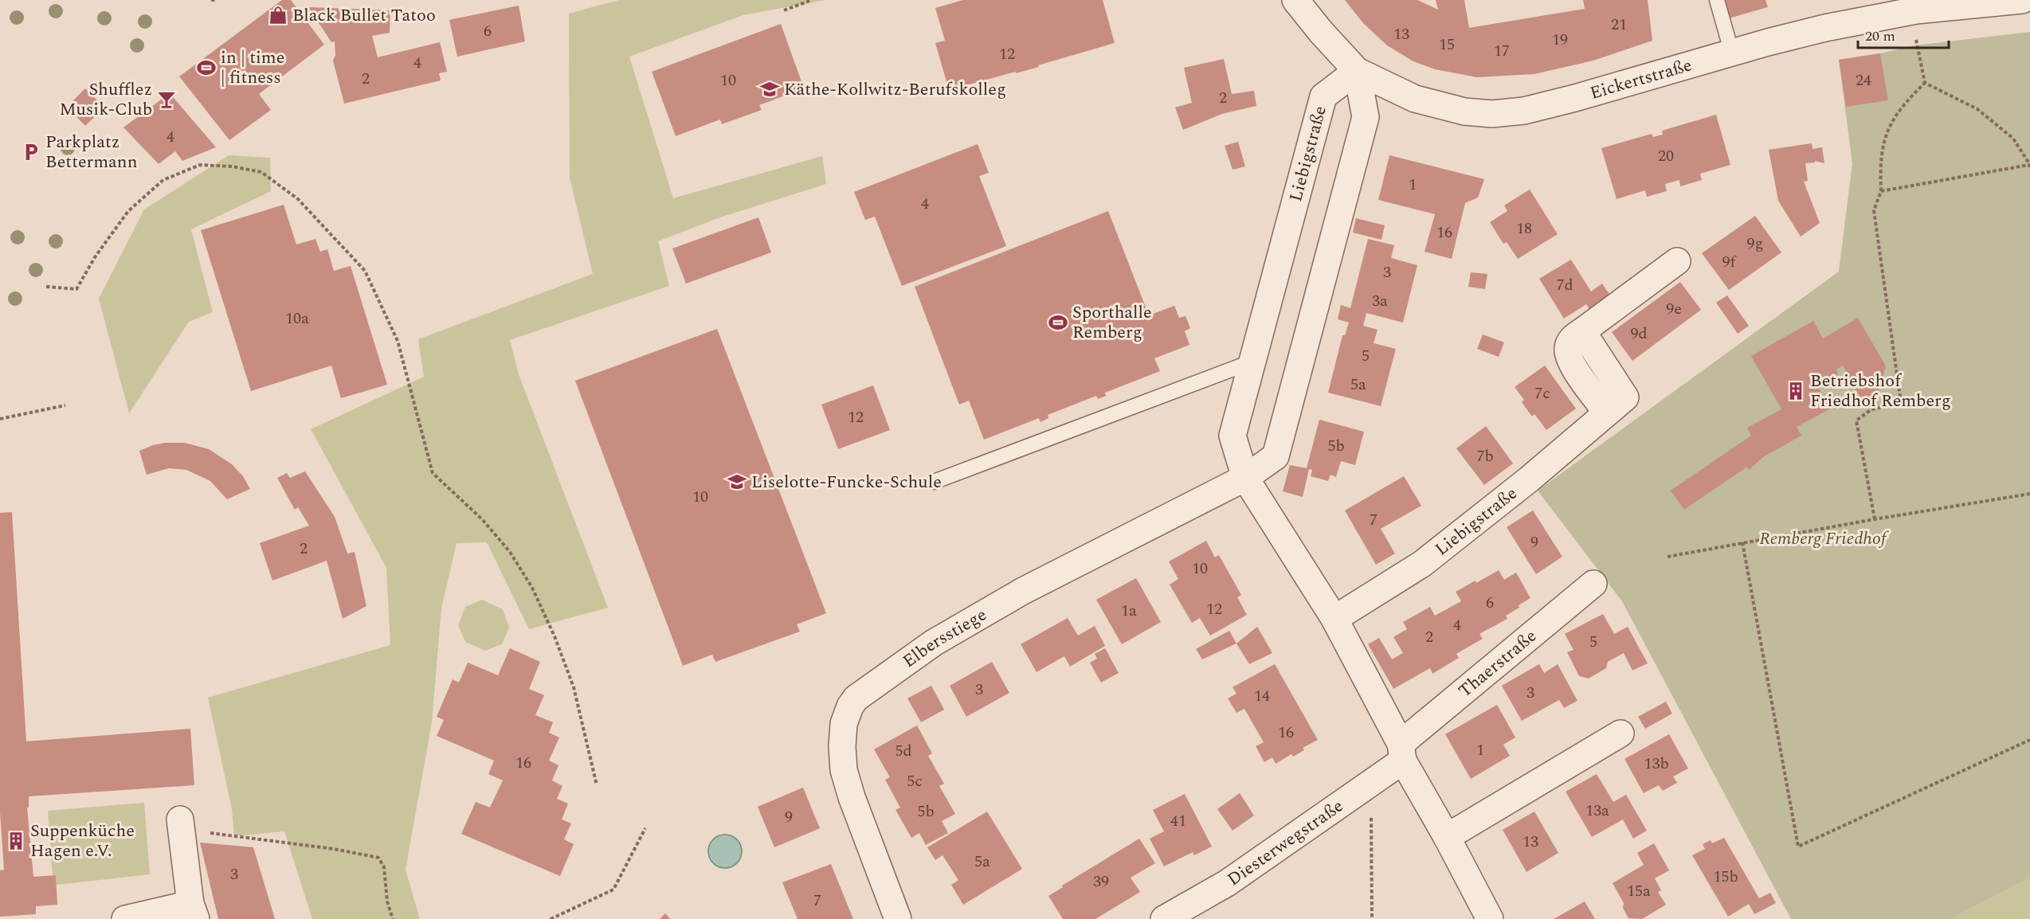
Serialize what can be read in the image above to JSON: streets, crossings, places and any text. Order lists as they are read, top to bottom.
{
  "streets": {
    "street": [
      "Eickertstraße",
      "Liebigstraße",
      "Elbersstiege",
      "Thaerstraße",
      "Diesterwegstraße"
    ]
  },
  "crossings": [
    ["Eickertstraße", "Liebigstraße"],
    ["Liebigstraße", "Elbersstiege"],
    ["Liebigstraße", "Thaerstraße"],
    ["Liebigstraße", "Diesterwegstraße"],
    ["Thaerstraße", "Diesterwegstraße"]
  ],
  "parks": ["Remberg Friedhof"],
  "places": {
    "shop": ["Black Bullet Tatoo"],
    "sports": ["in | time | fitness", "Sporthalle Remberg"],
    "school or university": ["Käthe-Kollwitz-Berufskolleg", "Liselotte-Funcke-Schule"],
    "bar": ["Shufflez Musik-Club"],
    "parking": ["Parkplatz Bettermann"],
    "building": ["Betriebshof Friedhof Remberg", "Suppenküche Hagen e.V."]
  },
  "house_numbers": [
    "21",
    "6",
    "13",
    "19",
    "15",
    "17",
    "12",
    "4",
    "2",
    "10",
    "24",
    "2",
    "4",
    "20",
    "1",
    "4",
    "18",
    "16",
    "9g",
    "9f",
    "3",
    "7d",
    "3a",
    "9e",
    "10a",
    "9d",
    "5",
    "5a",
    "7c",
    "12",
    "5b",
    "7b",
    "10",
    "7",
    "9",
    "2",
    "10",
    "6",
    "12",
    "1a",
    "4",
    "2",
    "5",
    "3",
    "3",
    "14",
    "16",
    "1",
    "5d",
    "16",
    "13b",
    "5c",
    "13a",
    "5b",
    "9",
    "41",
    "13",
    "5a",
    "3",
    "15b",
    "39",
    "15a",
    "7"
  ],
  "scale_bar": "20 m"
}
